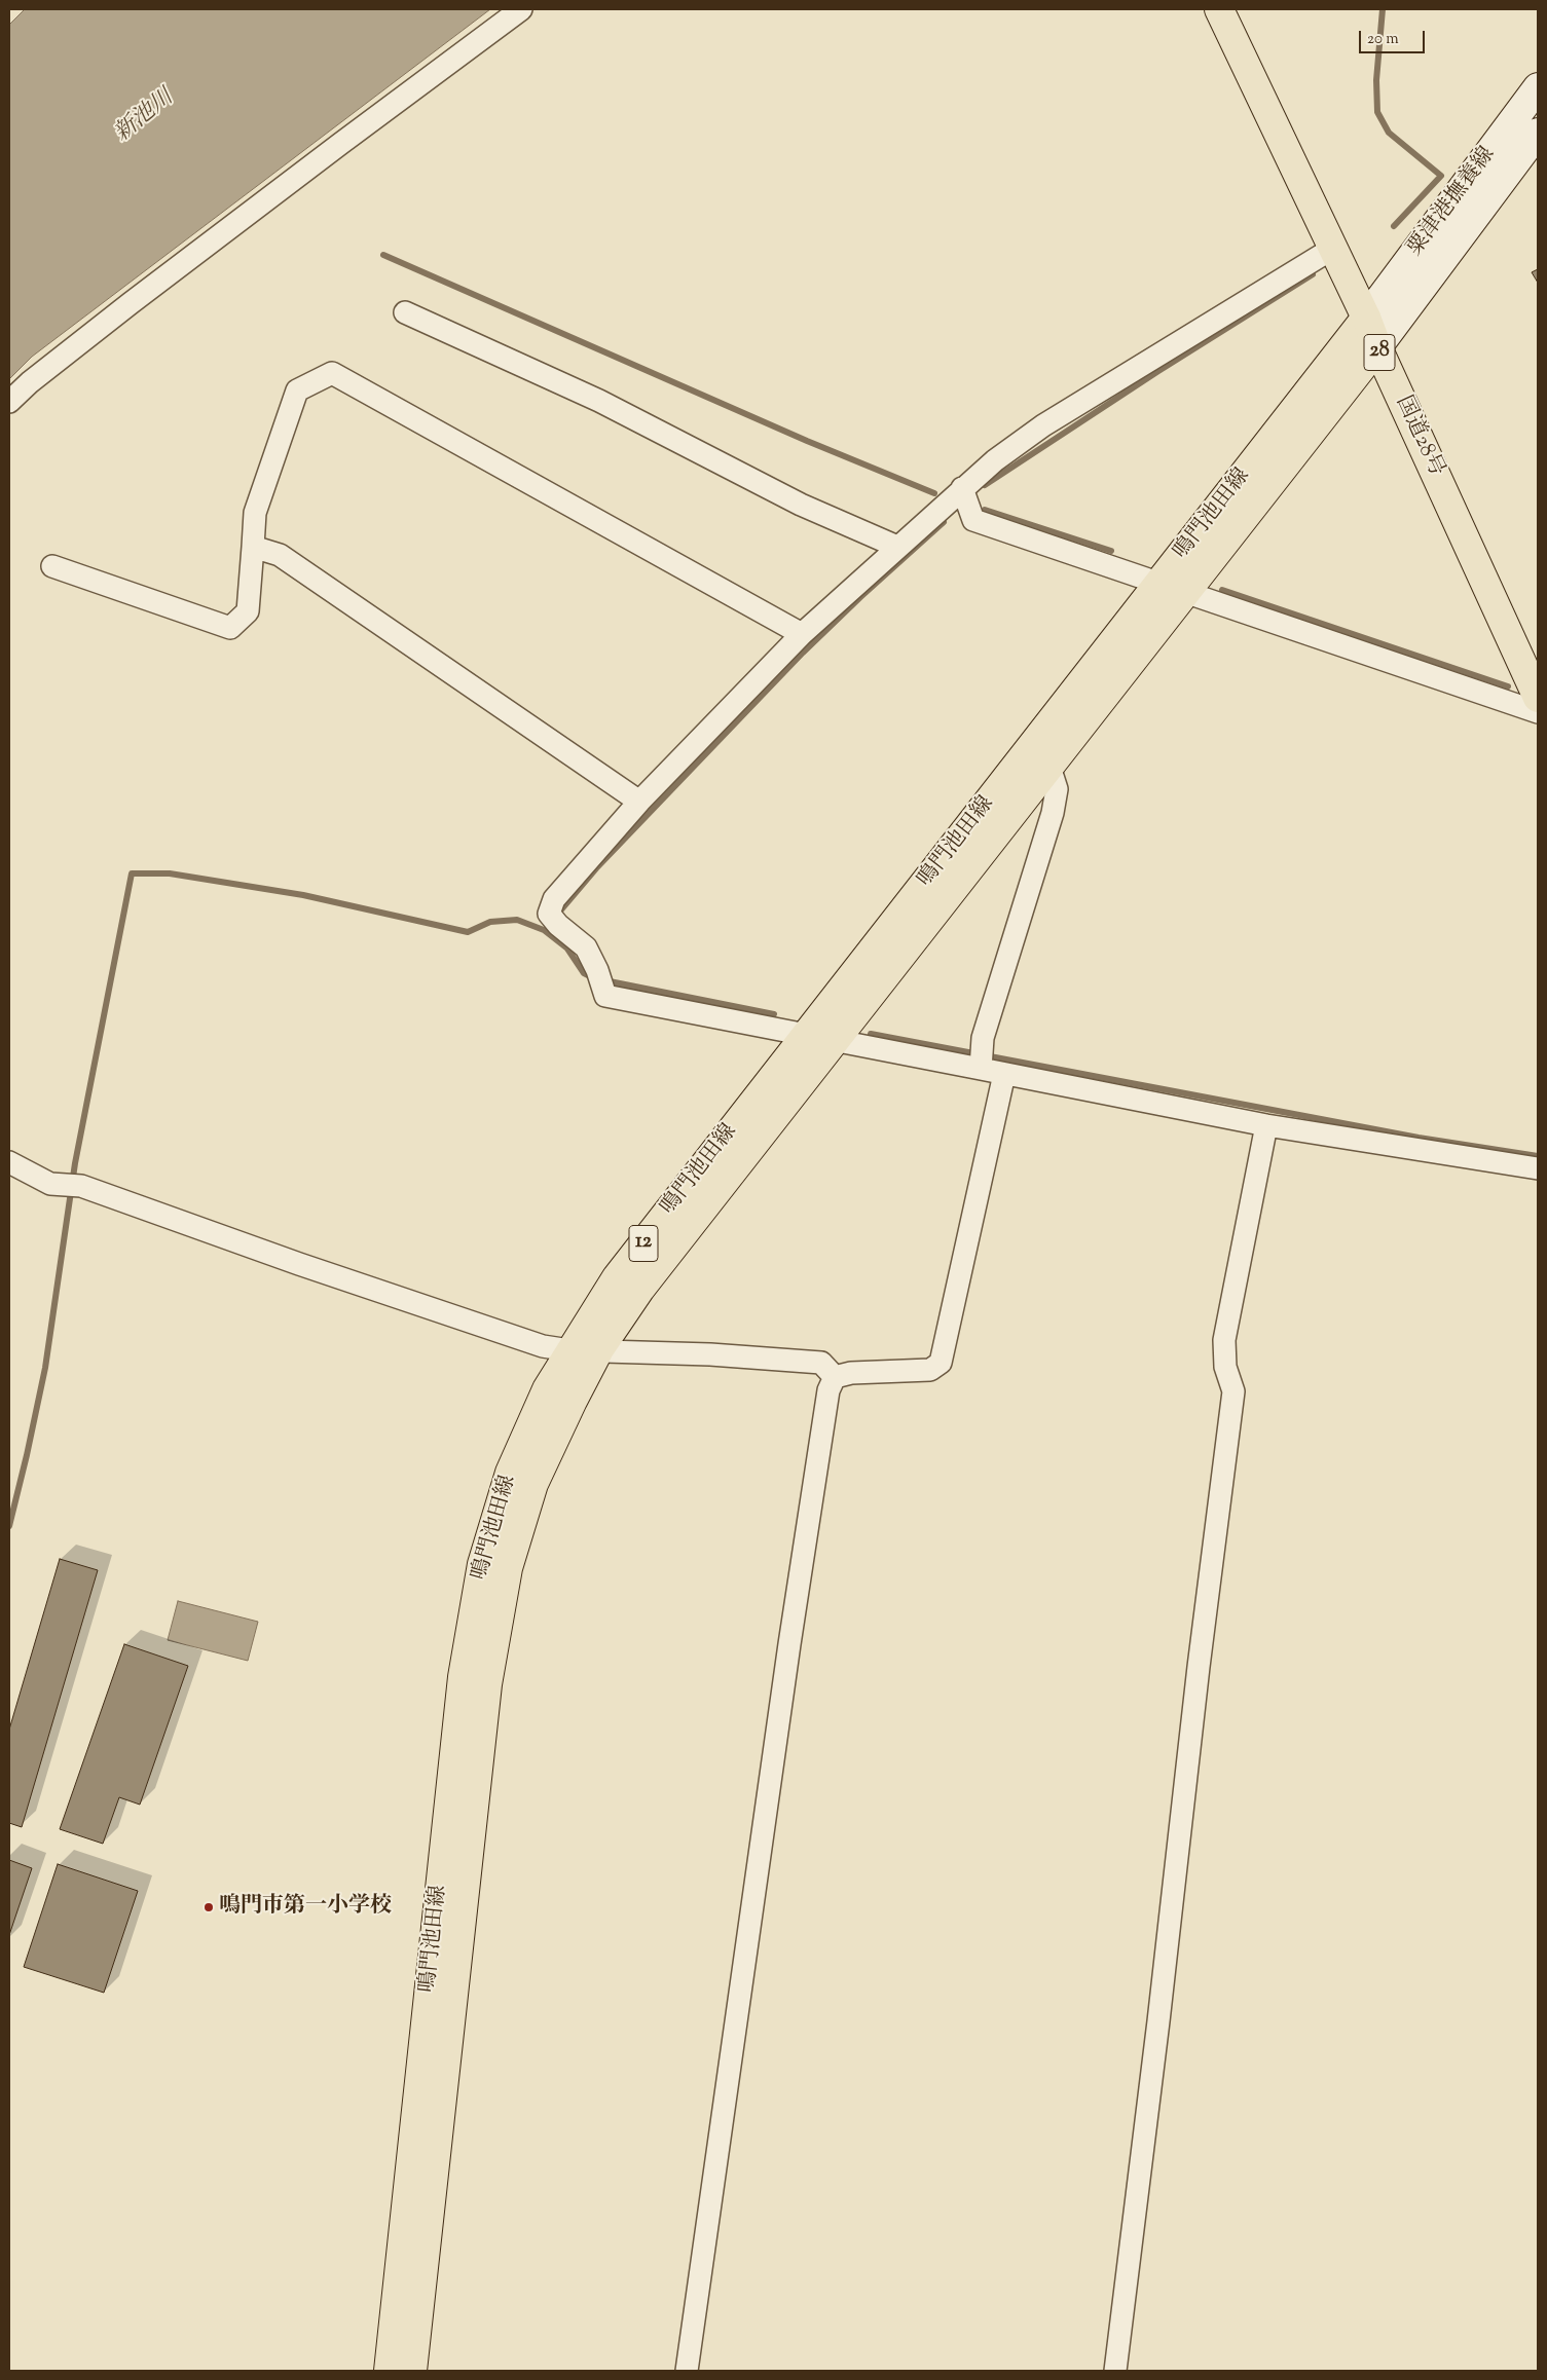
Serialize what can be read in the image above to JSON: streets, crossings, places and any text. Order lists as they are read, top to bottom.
{
  "streets": {
    "main road": [
      "粟津港撫養線",
      "28",
      "国道28号",
      "鳴門池田線",
      "12"
    ]
  },
  "crossings": [
    ["粟津港撫養線", "国道28号"],
    ["粟津港撫養線", "鳴門池田線"],
    ["国道28号", "鳴門池田線"]
  ],
  "water": ["新池川"],
  "places": ["鳴門市第一小学校"],
  "scale_bar": "20 m"
}
